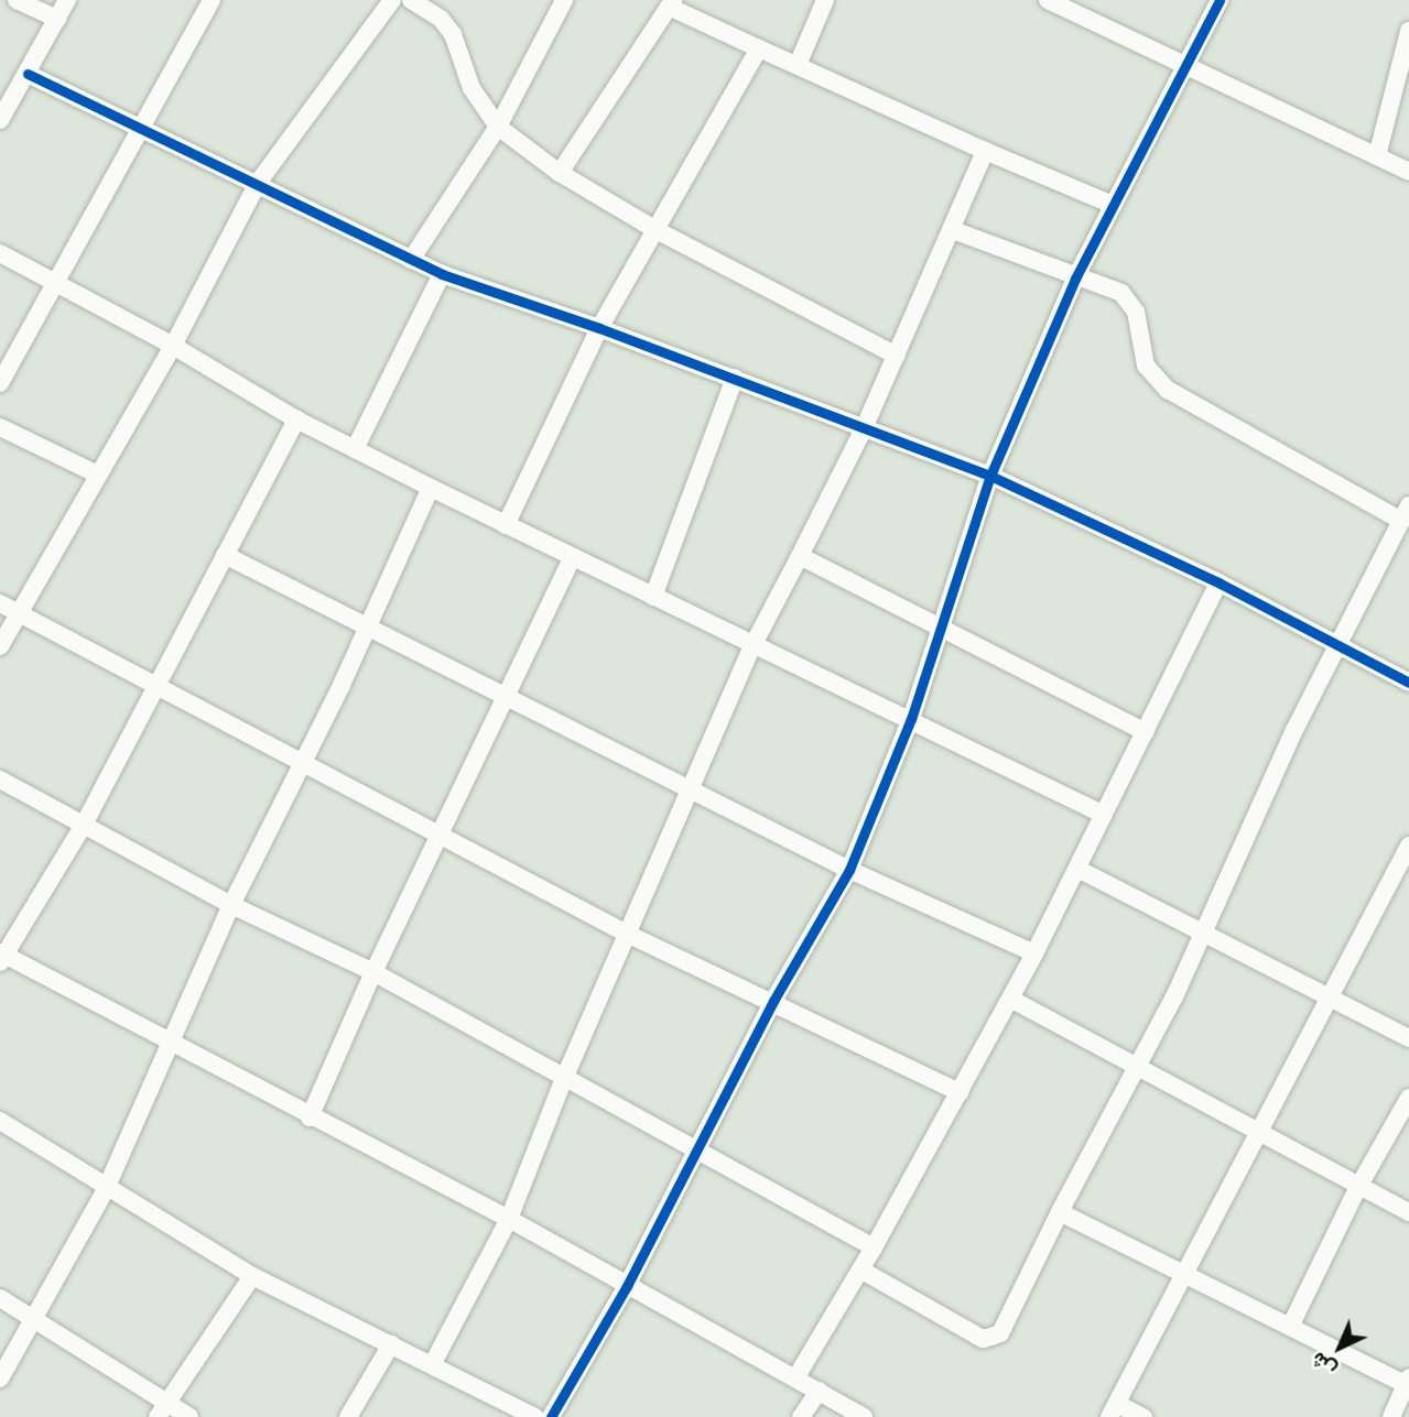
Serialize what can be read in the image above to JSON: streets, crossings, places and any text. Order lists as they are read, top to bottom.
{
  "north": "bottom left"
}
